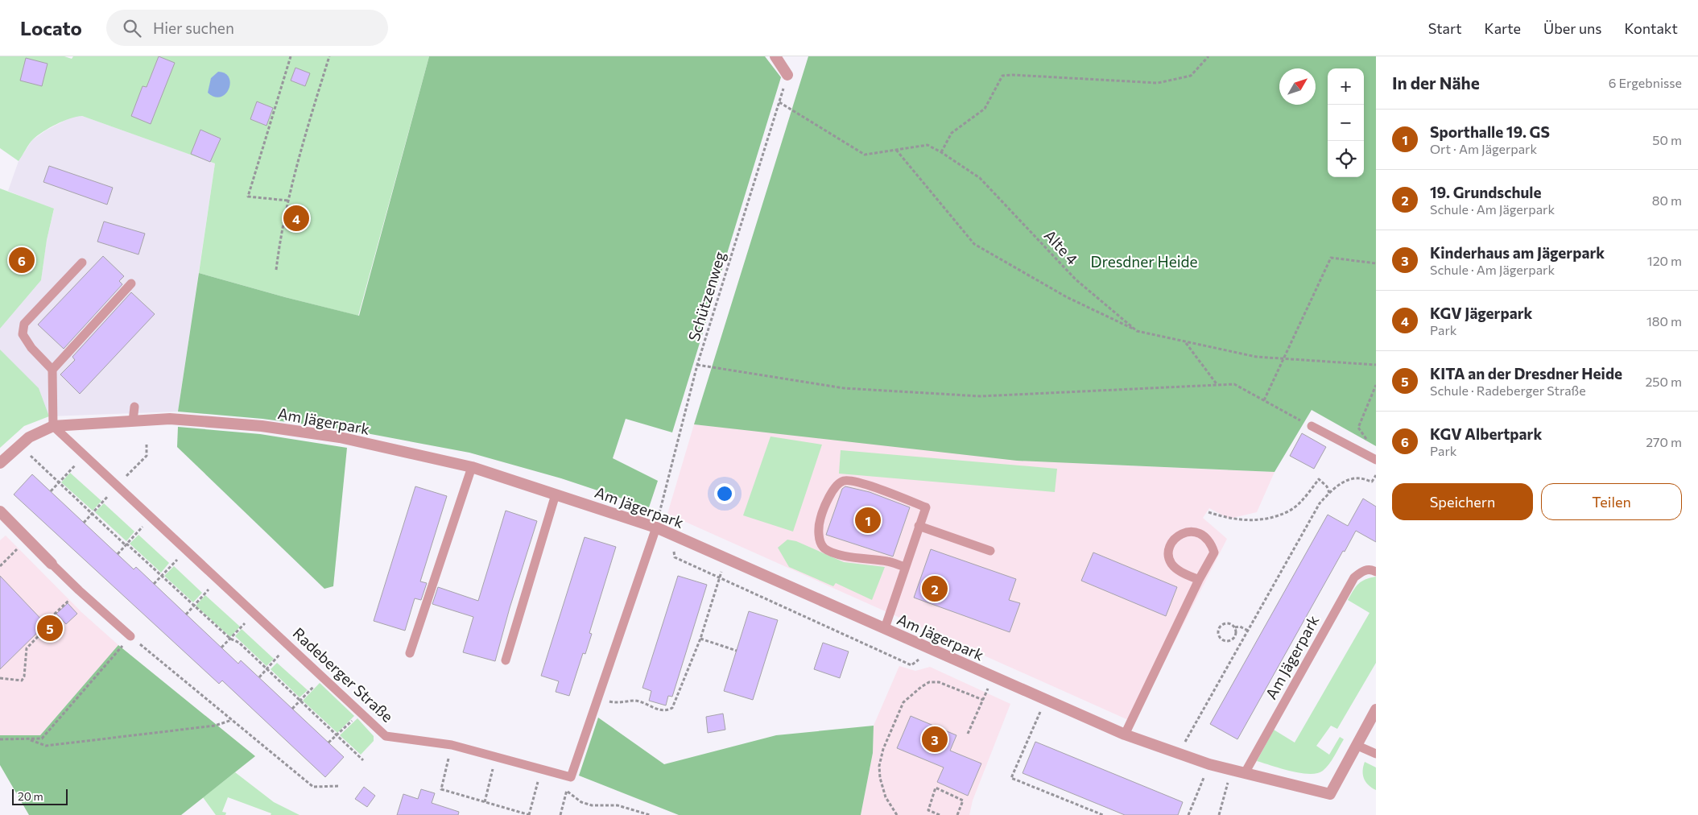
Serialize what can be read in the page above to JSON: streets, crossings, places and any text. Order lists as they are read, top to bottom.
{
  "streets": {
    "street": ["Am Jägerpark"],
    "lane": ["Radeberger Straße"],
    "path": ["Alte 4", "Schützenweg"]
  },
  "crossings": [
    ["Alte 4", "Schützenweg"],
    ["Schützenweg", "Am Jägerpark"],
    ["Schützenweg", "Radeberger Straße"],
    ["Am Jägerpark", "Radeberger Straße"]
  ],
  "parks": ["Dresdner Heide"],
  "scale_bar": "20 m",
  "north": "top right",
  "page": {
    "header": "Locato",
    "search": "Hier suchen",
    "nav": [
      "Start",
      "Karte",
      "Über uns",
      "Kontakt"
    ],
    "heading": ["In der Nähe", "6 Ergebnisse"],
    "map_buttons": ["+", "−"],
    "list": [
      {
        "mark": "1",
        "name": "Sporthalle 19. GS",
        "note": "Ort · Am Jägerpark",
        "value": "50 m"
      },
      {
        "mark": "2",
        "name": "19. Grundschule",
        "note": "Schule · Am Jägerpark",
        "value": "80 m"
      },
      {
        "mark": "3",
        "name": "Kinderhaus am Jägerpark",
        "note": "Schule · Am Jägerpark",
        "value": "120 m"
      },
      {
        "mark": "4",
        "name": "KGV Jägerpark",
        "note": "Park",
        "value": "180 m"
      },
      {
        "mark": "5",
        "name": "KITA an der Dresdner Heide",
        "note": "Schule · Radeberger Straße",
        "value": "250 m"
      },
      {
        "mark": "6",
        "name": "KGV Albertpark",
        "note": "Park",
        "value": "270 m"
      }
    ],
    "pins": [
      "4",
      "6",
      "1",
      "2",
      "5",
      "3"
    ],
    "buttons": ["Speichern", "Teilen"],
    "scale": "20 m"
  }
}
